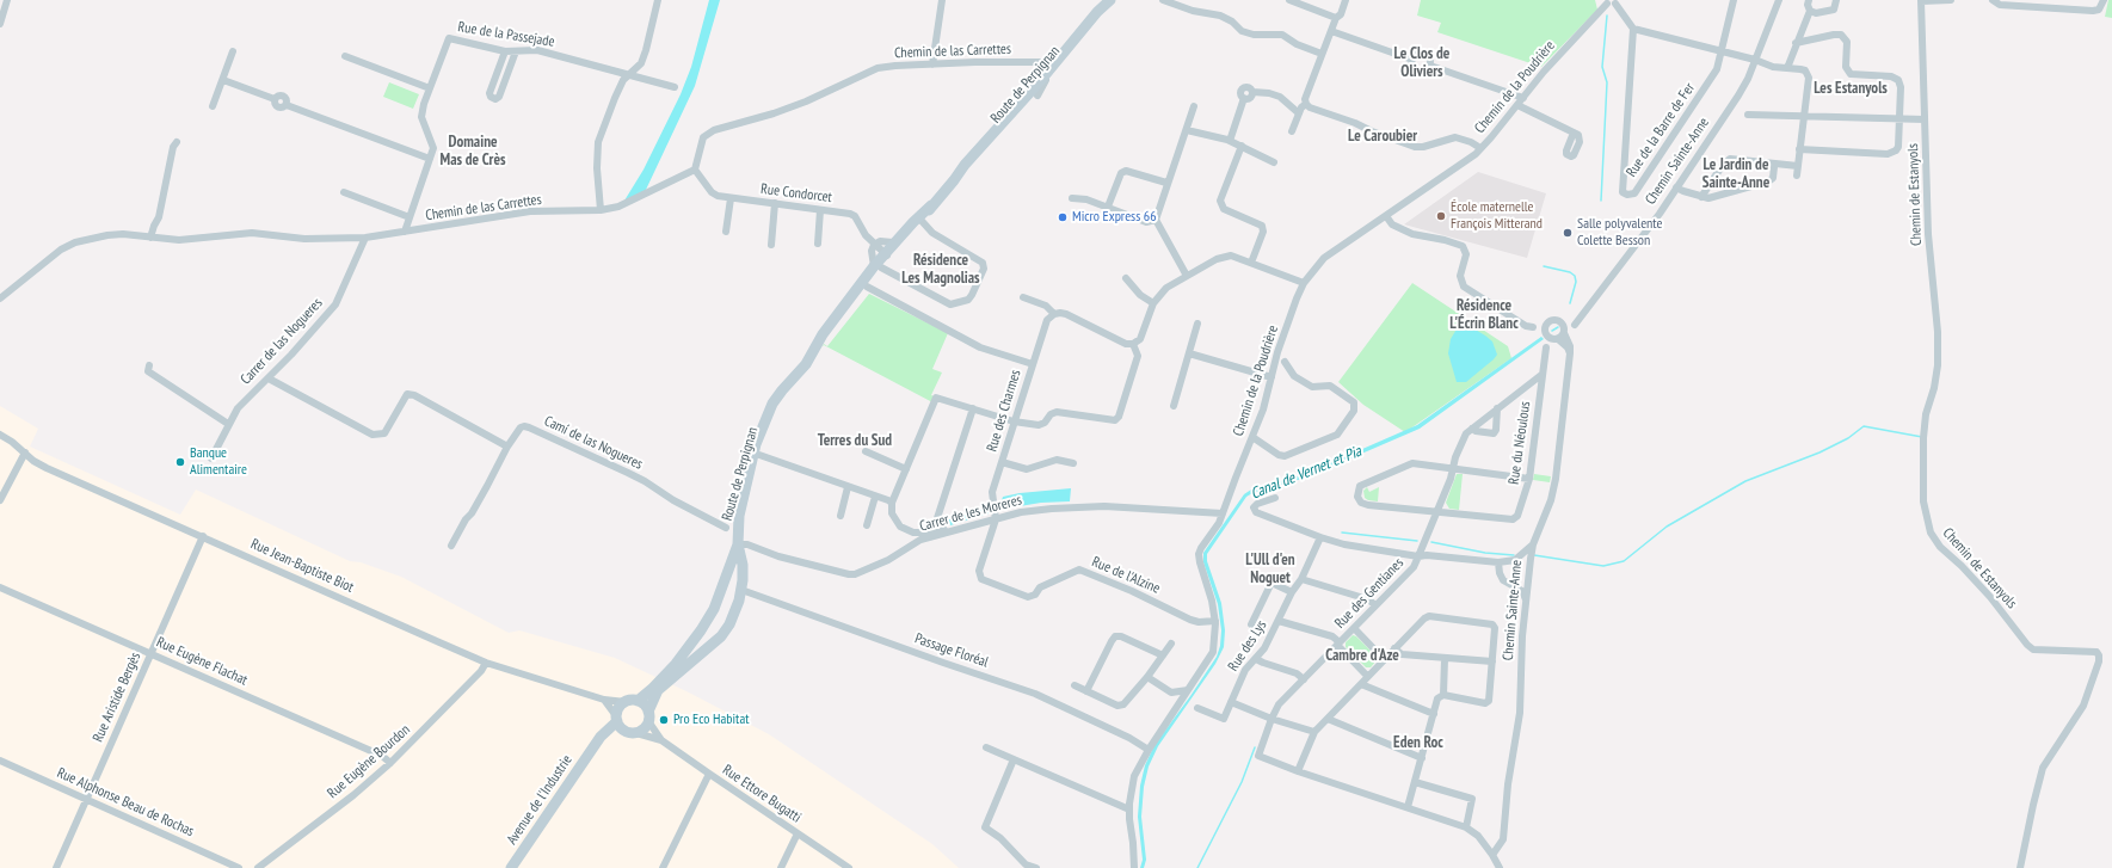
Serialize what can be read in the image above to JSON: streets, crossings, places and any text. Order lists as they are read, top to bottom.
{
  "streets": {
    "main road": ["Route de Perpignan", "Avenue de l'Industrie"],
    "street": [
      "Rue de la Passejade",
      "Chemin de las Carrettes",
      "Chemin de la Poudrière",
      "Rue de la Barre de Fer",
      "Chemin Sainte-Anne",
      "Rue Condorcet",
      "Chemin de Estanyols",
      "Carrer de las Nogueres",
      "Rue des Charmes",
      "Camí de las Nogueres",
      "Rue du Néoulous",
      "Carrer de les Moreres",
      "Rue Jean-Baptiste Biot",
      "Rue de l'Alzine",
      "Rue des Gentianes",
      "Rue des Lys",
      "Passage Floréal",
      "Rue Eugène Flachat",
      "Rue Aristide Bergès",
      "Rue Eugène Bourdon",
      "Rue Ettore Bugatti",
      "Rue Alphonse Beau de Rochas"
    ]
  },
  "crossings": [
    ["Rue de la Passejade", "Chemin de las Carrettes"],
    ["Chemin de las Carrettes", "Route de Perpignan"],
    ["Chemin de las Carrettes", "Rue Condorcet"],
    ["Chemin de las Carrettes", "Carrer de las Nogueres"],
    ["Route de Perpignan", "Rue Condorcet"],
    ["Route de Perpignan", "Carrer de les Moreres"],
    ["Route de Perpignan", "Rue Jean-Baptiste Biot"],
    ["Route de Perpignan", "Passage Floréal"],
    ["Route de Perpignan", "Rue Ettore Bugatti"],
    ["Route de Perpignan", "Avenue de l'Industrie"],
    ["Chemin de la Poudrière", "Carrer de les Moreres"],
    ["Chemin de la Poudrière", "Rue de l'Alzine"],
    ["Chemin de la Poudrière", "Passage Floréal"],
    ["Chemin Sainte-Anne", "Rue des Gentianes"],
    ["Rue des Charmes", "Carrer de les Moreres"],
    ["Rue des Charmes", "Rue de l'Alzine"],
    ["Carrer de les Moreres", "Rue de l'Alzine"],
    ["Rue Jean-Baptiste Biot", "Rue Aristide Bergès"],
    ["Rue Jean-Baptiste Biot", "Rue Eugène Bourdon"],
    ["Rue Jean-Baptiste Biot", "Rue Ettore Bugatti"],
    ["Rue Jean-Baptiste Biot", "Avenue de l'Industrie"],
    ["Rue Eugène Flachat", "Rue Aristide Bergès"],
    ["Rue Eugène Flachat", "Rue Eugène Bourdon"],
    ["Rue Aristide Bergès", "Rue Alphonse Beau de Rochas"],
    ["Rue Ettore Bugatti", "Avenue de l'Industrie"]
  ],
  "districts": [
    "Le Clos de Oliviers",
    "Les Estanyols",
    "Le Caroubier",
    "Domaine Mas de Crès",
    "Le Jardin de Sainte-Anne",
    "Résidence Les Magnolias",
    "Résidence L'Écrin Blanc",
    "Terres du Sud",
    "L'Ull d'en Noguet",
    "Cambre d'Aze",
    "Eden Roc"
  ],
  "water": ["Canal de Vernet et Pia"],
  "places": [
    "École maternelle François Mitterand",
    "Micro Express 66",
    "Salle polyvalente Colette Besson",
    "Banque Alimentaire",
    "Pro Eco Habitat"
  ]
}
